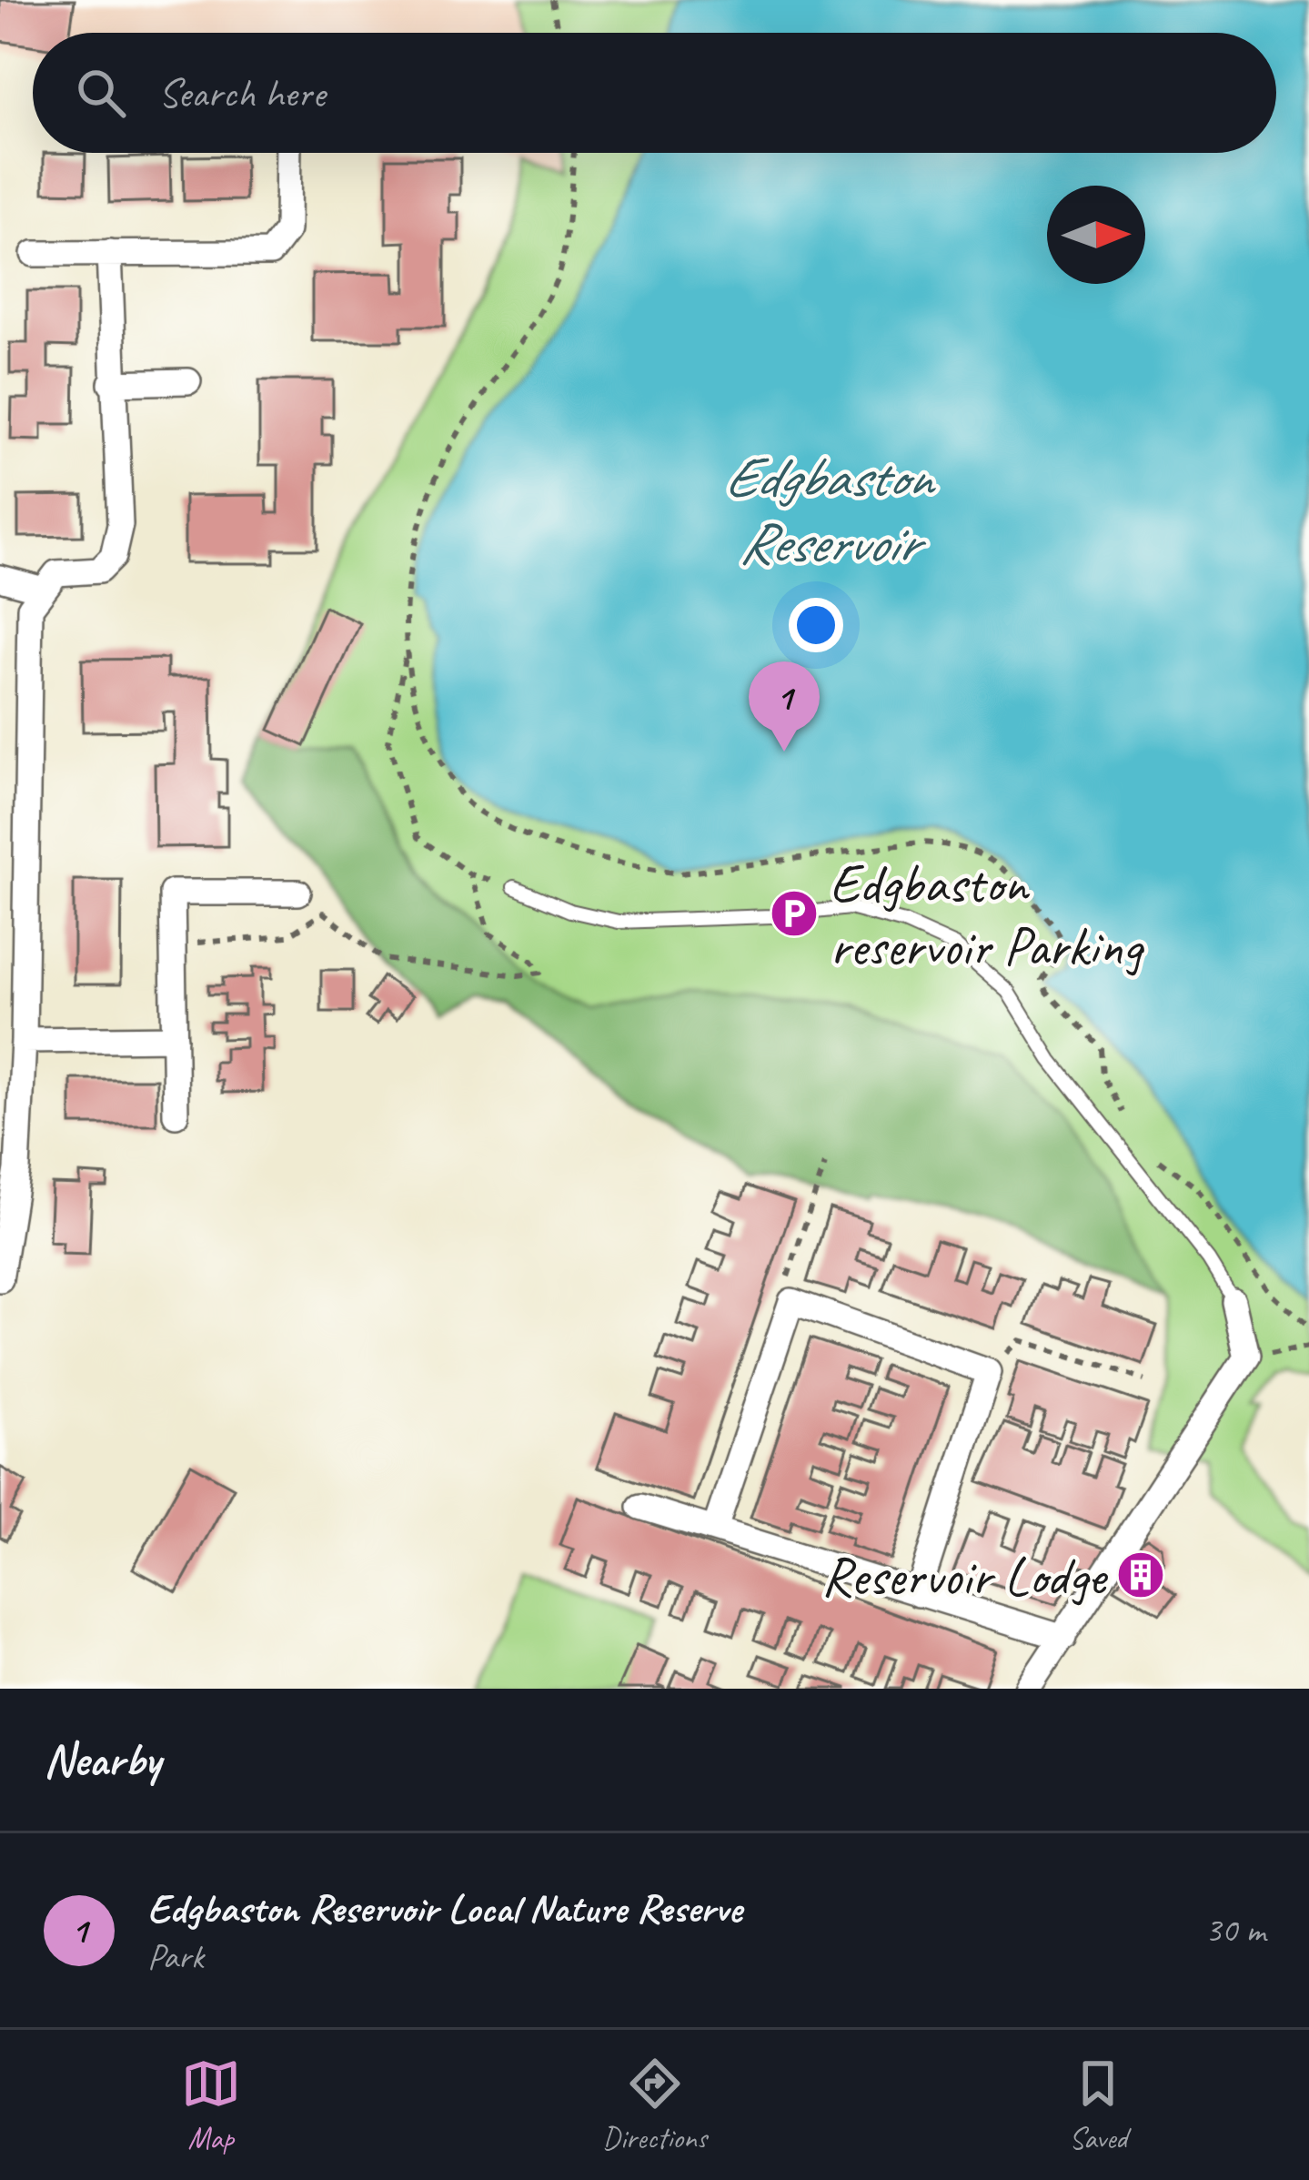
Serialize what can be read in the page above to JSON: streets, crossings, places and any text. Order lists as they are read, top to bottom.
{
  "water": ["Edgbaston Reservoir"],
  "places": {
    "parking": ["Edgbaston reservoir Parking"],
    "building": ["Reservoir Lodge"]
  },
  "north": "right",
  "page": {
    "search": "Search here",
    "pins": "1",
    "heading": "Nearby",
    "list": [
      {
        "mark": "1",
        "name": "Edgbaston Reservoir Local Nature Reserve",
        "note": "Park",
        "value": "30 m"
      }
    ],
    "nav": ["Map", "Directions", "Saved"]
  }
}
